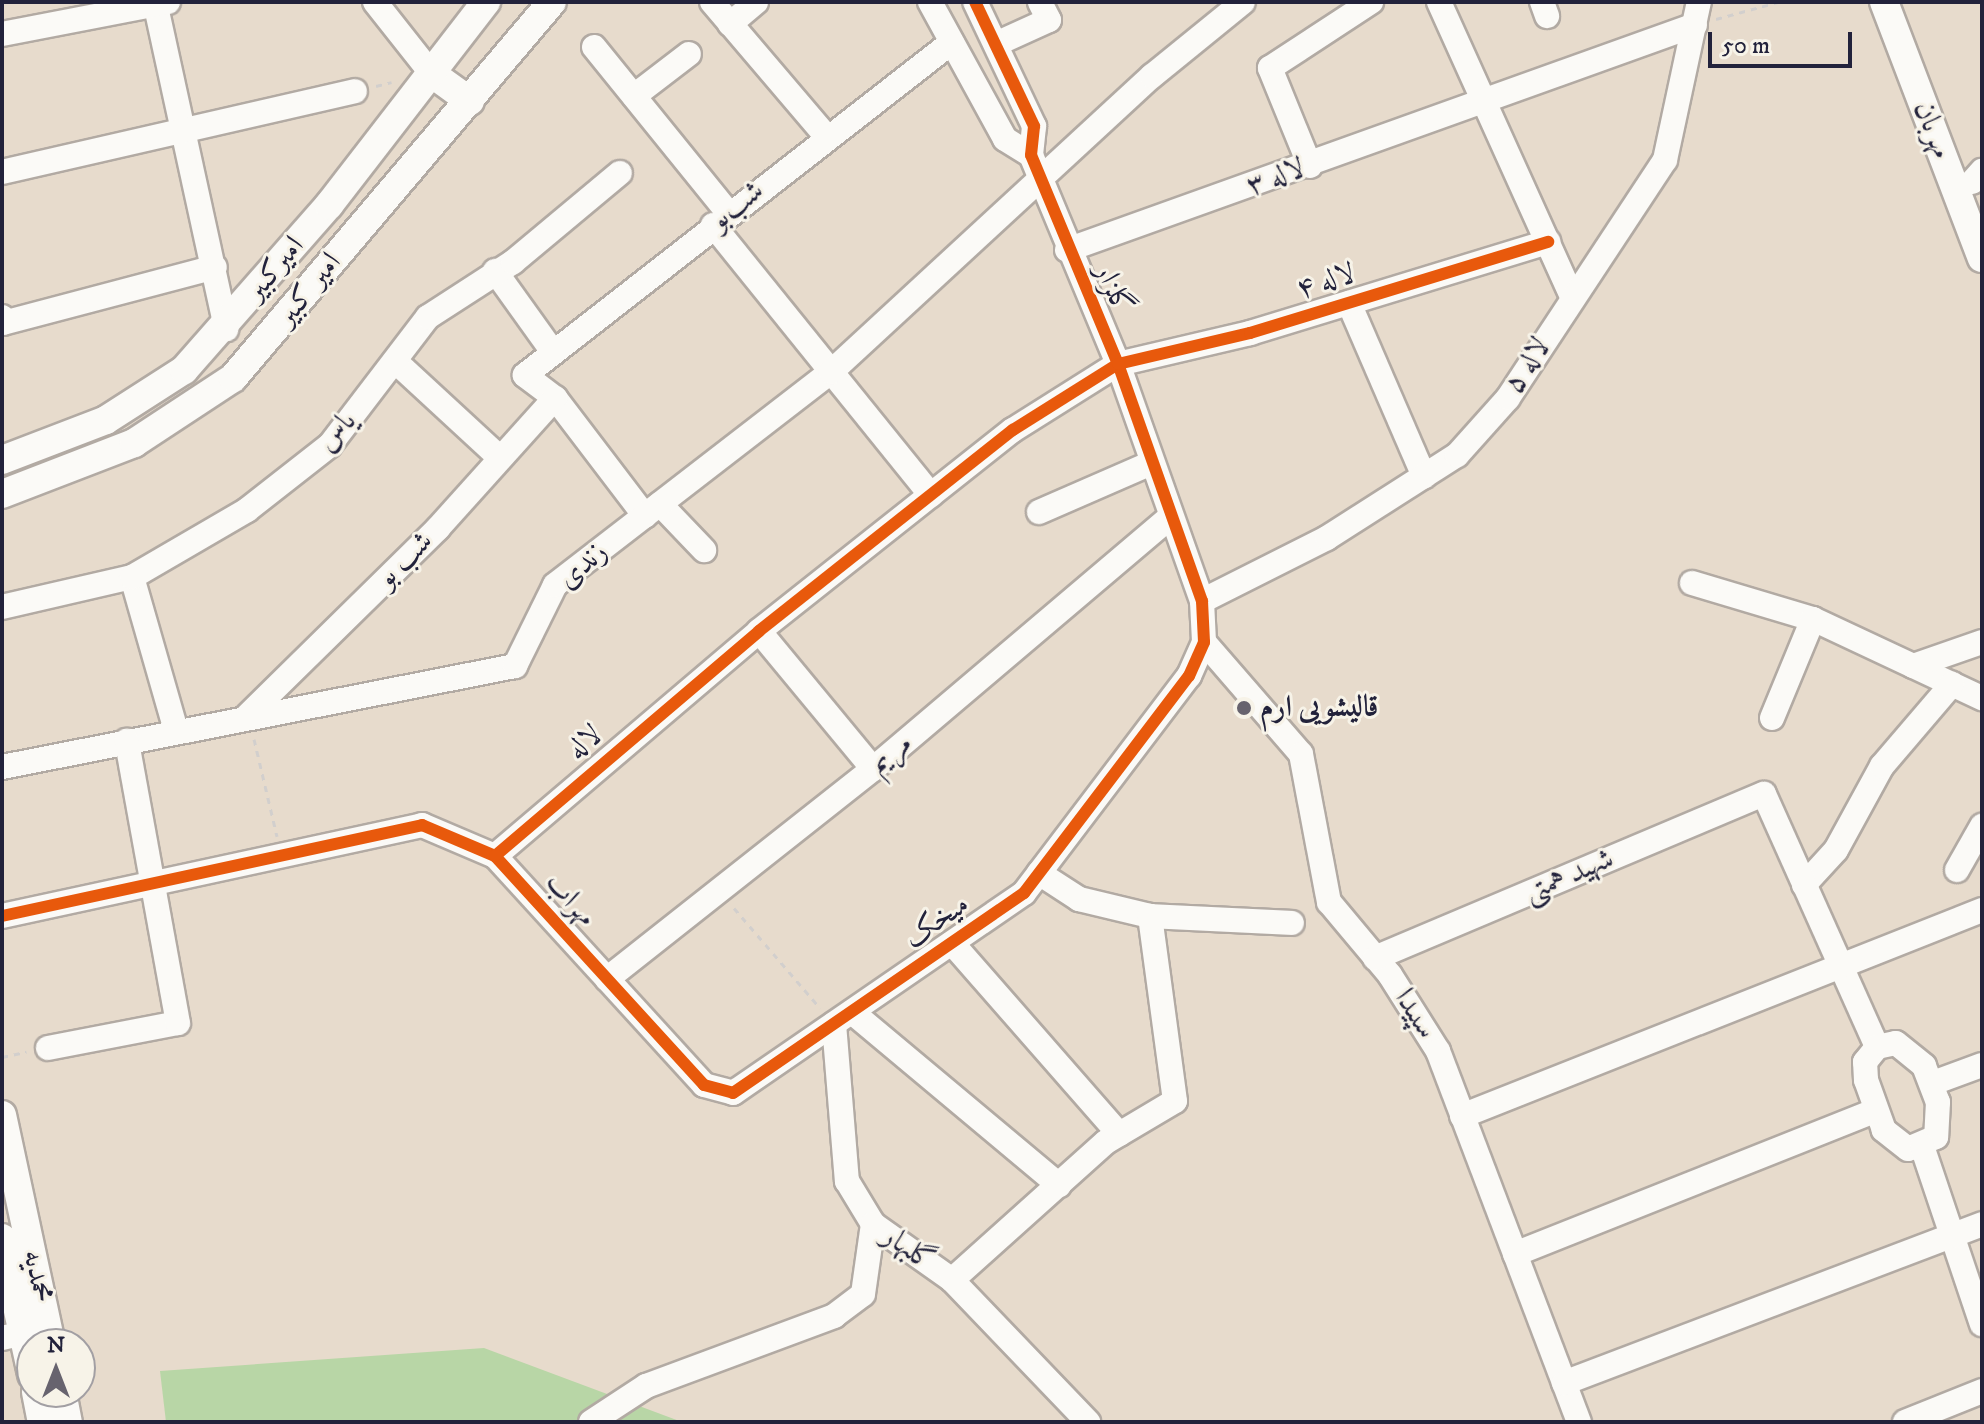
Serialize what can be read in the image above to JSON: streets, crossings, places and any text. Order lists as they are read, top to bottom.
{
  "streets": {
    "street": [
      "مهربان",
      "لاله ۳",
      "شب‌بو",
      "امیرکبیر",
      "لاله ۴",
      "گلزار",
      "امیر کبیر",
      "لاله ۵",
      "یاس",
      "شب بو",
      "زندی",
      "لاله",
      "مریم",
      "شهید همتی",
      "مهراب",
      "میخک",
      "سپیدا",
      "گلبهار",
      "محمدیه"
    ]
  },
  "crossings": [
    ["لاله ۳", "گلزار"],
    ["لاله ۳", "لاله ۵"],
    ["شب‌بو", "شب بو"],
    ["لاله ۴", "گلزار"],
    ["لاله ۴", "لاله"],
    ["گلزار", "لاله ۵"],
    ["گلزار", "زندی"],
    ["گلزار", "لاله"],
    ["گلزار", "مریم"],
    ["گلزار", "میخک"],
    ["لاله ۵", "میخک"],
    ["شب بو", "زندی"],
    ["لاله", "مهراب"],
    ["مریم", "مهراب"],
    ["مریم", "میخک"],
    ["شهید همتی", "سپیدا"],
    ["مهراب", "میخک"],
    ["میخک", "سپیدا"],
    ["میخک", "گلبهار"]
  ],
  "places": ["قالیشویی ارم"],
  "scale_bar": "50 m",
  "north": "top"
}
